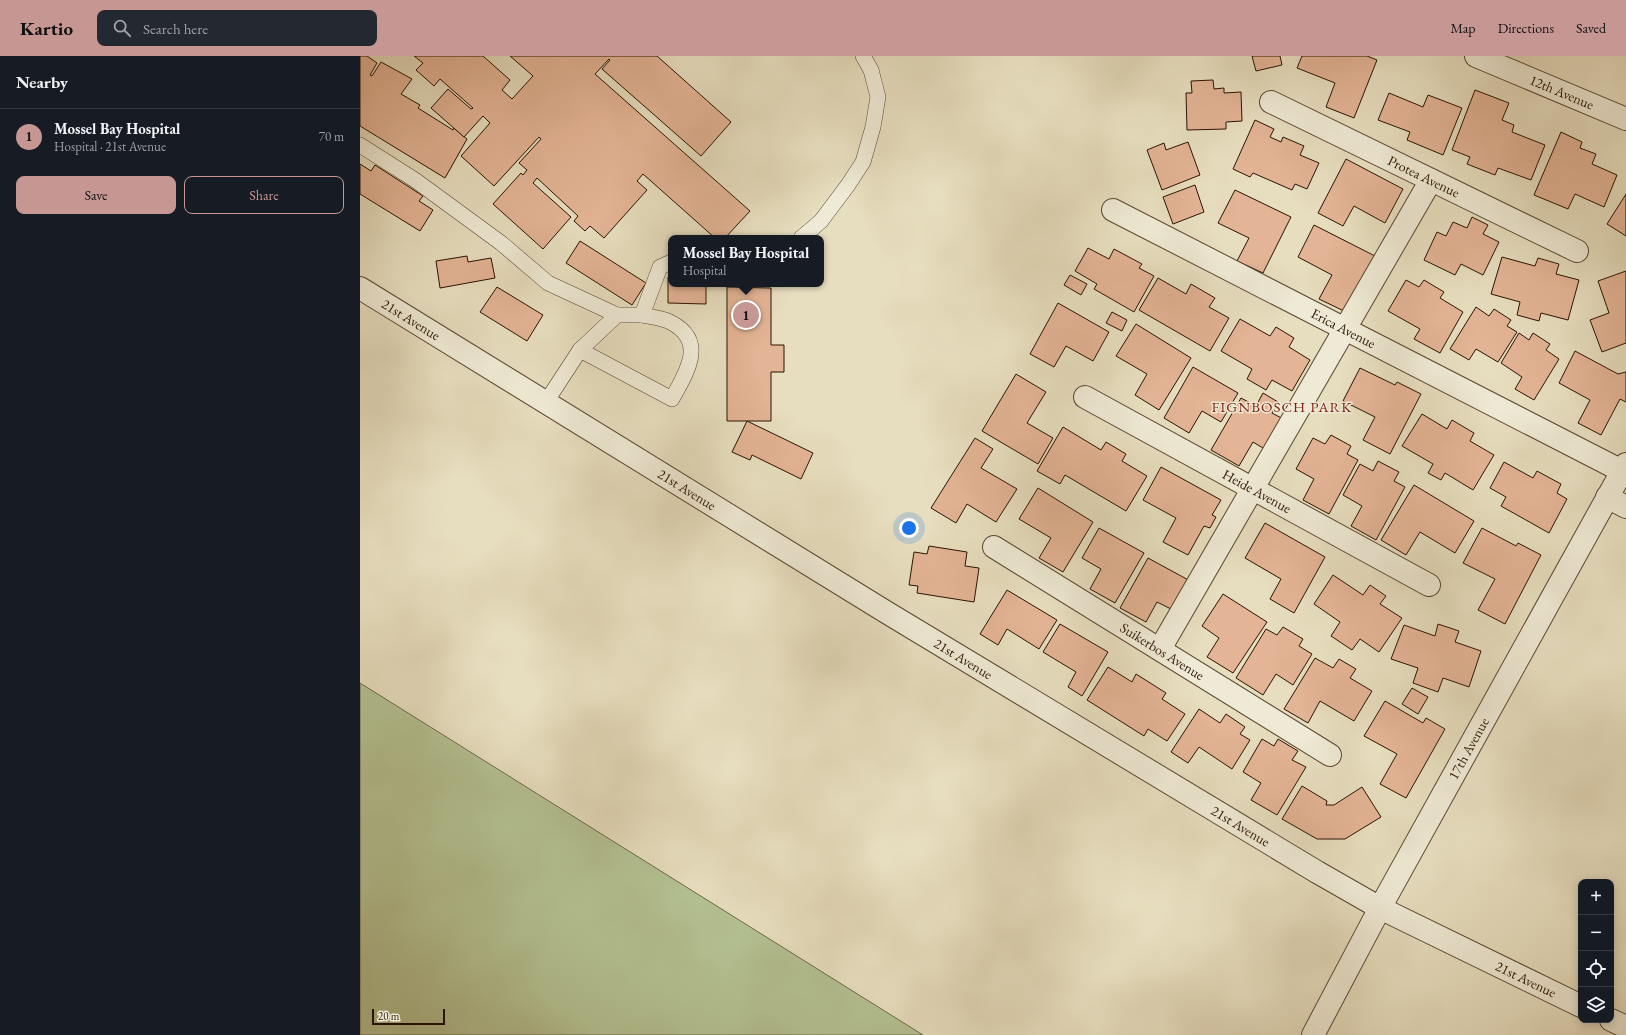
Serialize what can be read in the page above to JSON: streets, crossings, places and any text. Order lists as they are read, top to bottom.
{
  "streets": {
    "street": [
      "12th Avenue",
      "Protea Avenue",
      "21st Avenue",
      "Erica Avenue",
      "Heide Avenue",
      "Suikerbos Avenue",
      "17th Avenue"
    ]
  },
  "crossings": [
    ["21st Avenue", "17th Avenue"],
    ["Erica Avenue", "17th Avenue"]
  ],
  "districts": ["FIGNBOSCH PARK"],
  "scale_bar": "20 m",
  "page": {
    "header": "Kartio",
    "search": "Search here",
    "nav": ["Map", "Directions", "Saved"],
    "heading": "Nearby",
    "list": [
      {
        "mark": "1",
        "name": "Mossel Bay Hospital",
        "note": "Hospital · 21st Avenue",
        "value": "70 m"
      }
    ],
    "buttons": ["Save", "Share"],
    "popup": ["Mossel Bay Hospital", "Hospital"],
    "pins": "1",
    "map_buttons": ["+", "−"],
    "scale": "20 m"
  }
}
